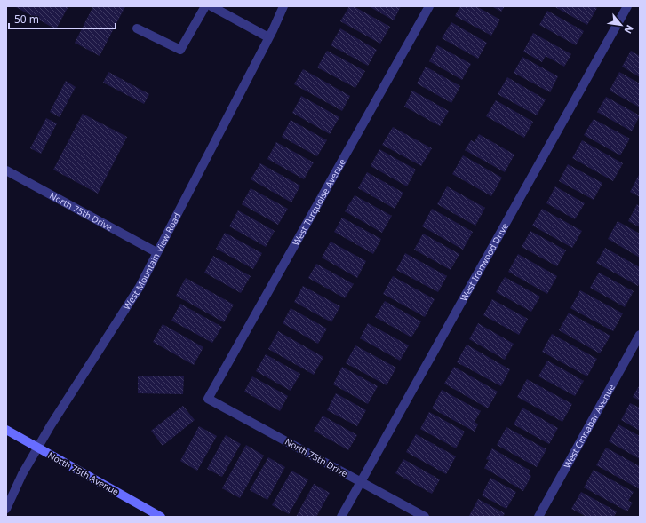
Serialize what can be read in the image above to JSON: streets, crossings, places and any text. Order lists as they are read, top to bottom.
{
  "streets": {
    "main road": ["North 75th Avenue"],
    "street": [
      "West Turquoise Avenue",
      "North 75th Drive",
      "West Mountain View Road",
      "West Ironwood Drive",
      "West Cinnabar Avenue"
    ]
  },
  "crossings": [
    ["West Turquoise Avenue", "North 75th Drive"],
    ["North 75th Drive", "West Mountain View Road"],
    ["North 75th Drive", "West Ironwood Drive"],
    ["West Mountain View Road", "North 75th Avenue"]
  ],
  "scale_bar": "50 m",
  "north": "bottom right"
}
